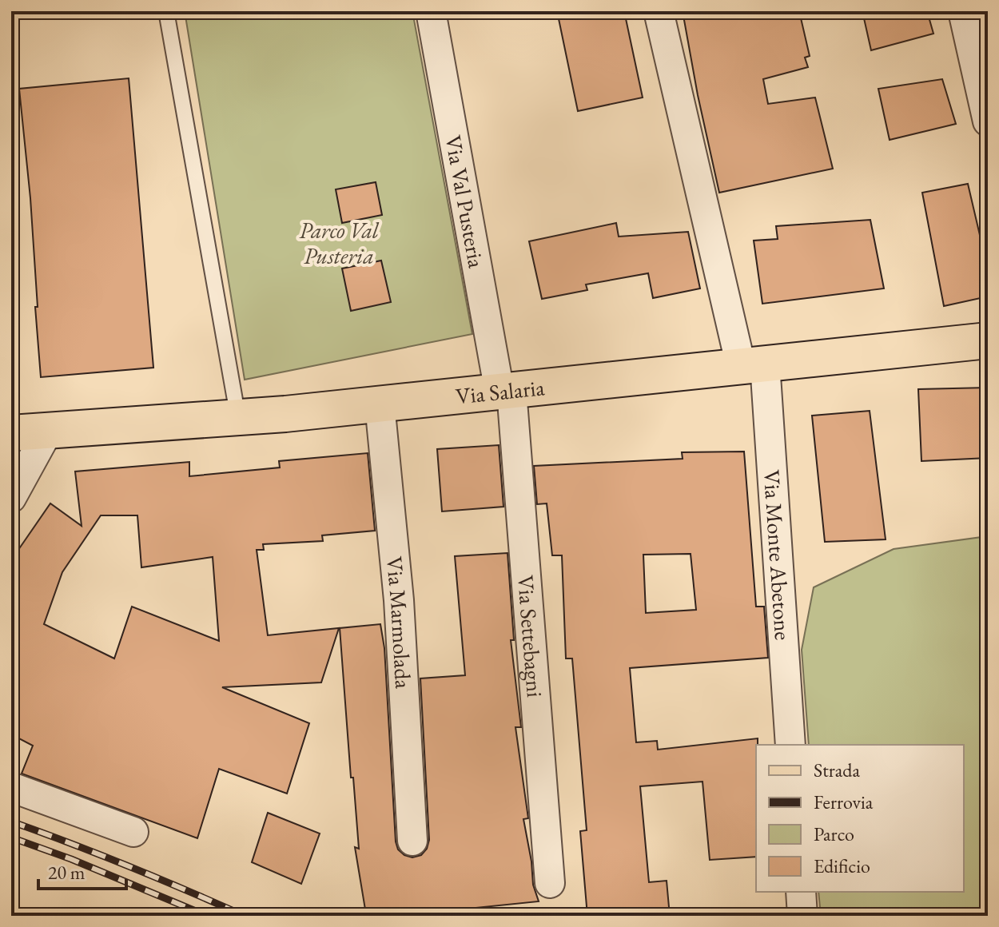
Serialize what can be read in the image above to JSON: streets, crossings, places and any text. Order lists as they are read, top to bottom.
{
  "streets": {
    "main road": ["Via Salaria"],
    "street": [
      "Via Val Pusteria",
      "Via Monte Abetone",
      "Via Marmolada",
      "Via Settebagni"
    ]
  },
  "crossings": [
    ["Via Val Pusteria", "Via Salaria"],
    ["Via Val Pusteria", "Via Settebagni"],
    ["Via Salaria", "Via Monte Abetone"],
    ["Via Salaria", "Via Marmolada"],
    ["Via Salaria", "Via Settebagni"]
  ],
  "parks": ["Parco Val Pusteria"],
  "legend": [
    "Strada",
    "Ferrovia",
    "Parco",
    "Edificio"
  ],
  "scale_bar": "20 m"
}
